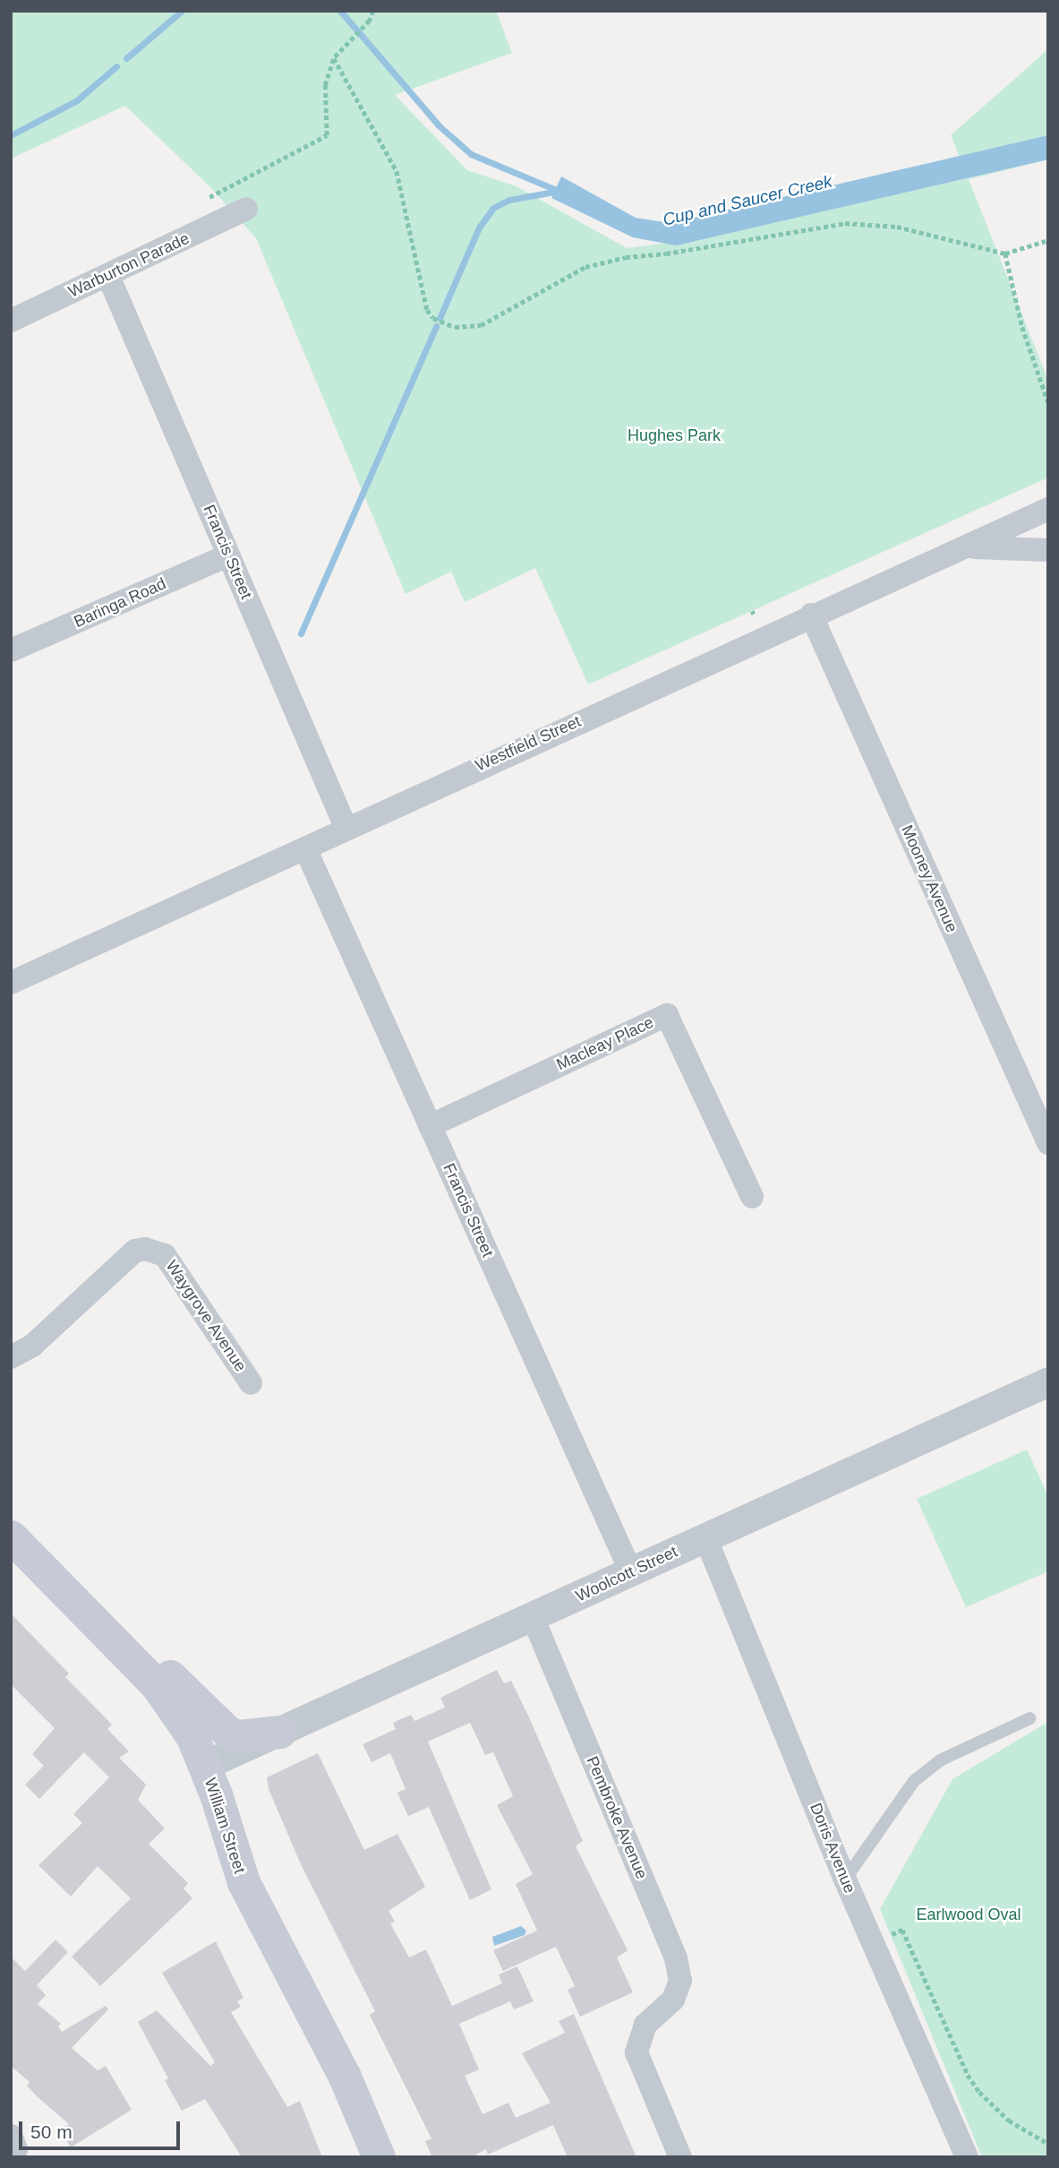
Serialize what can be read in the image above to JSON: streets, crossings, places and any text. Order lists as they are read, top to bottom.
{
  "streets": {
    "main road": ["William Street"],
    "street": [
      "Warburton Parade",
      "Francis Street",
      "Baringa Road",
      "Westfield Street",
      "Mooney Avenue",
      "Macleay Place",
      "Waygrove Avenue",
      "Woolcott Street",
      "Pembroke Avenue",
      "Doris Avenue"
    ]
  },
  "crossings": [
    ["Warburton Parade", "Francis Street"],
    ["Francis Street", "Baringa Road"],
    ["Francis Street", "Westfield Street"],
    ["Francis Street", "Macleay Place"],
    ["Francis Street", "Woolcott Street"],
    ["Westfield Street", "Mooney Avenue"],
    ["Woolcott Street", "Pembroke Avenue"],
    ["Woolcott Street", "William Street"],
    ["Woolcott Street", "Doris Avenue"]
  ],
  "water": ["Cup and Saucer Creek"],
  "parks": ["Hughes Park", "Earlwood Oval"],
  "scale_bar": "50 m"
}
